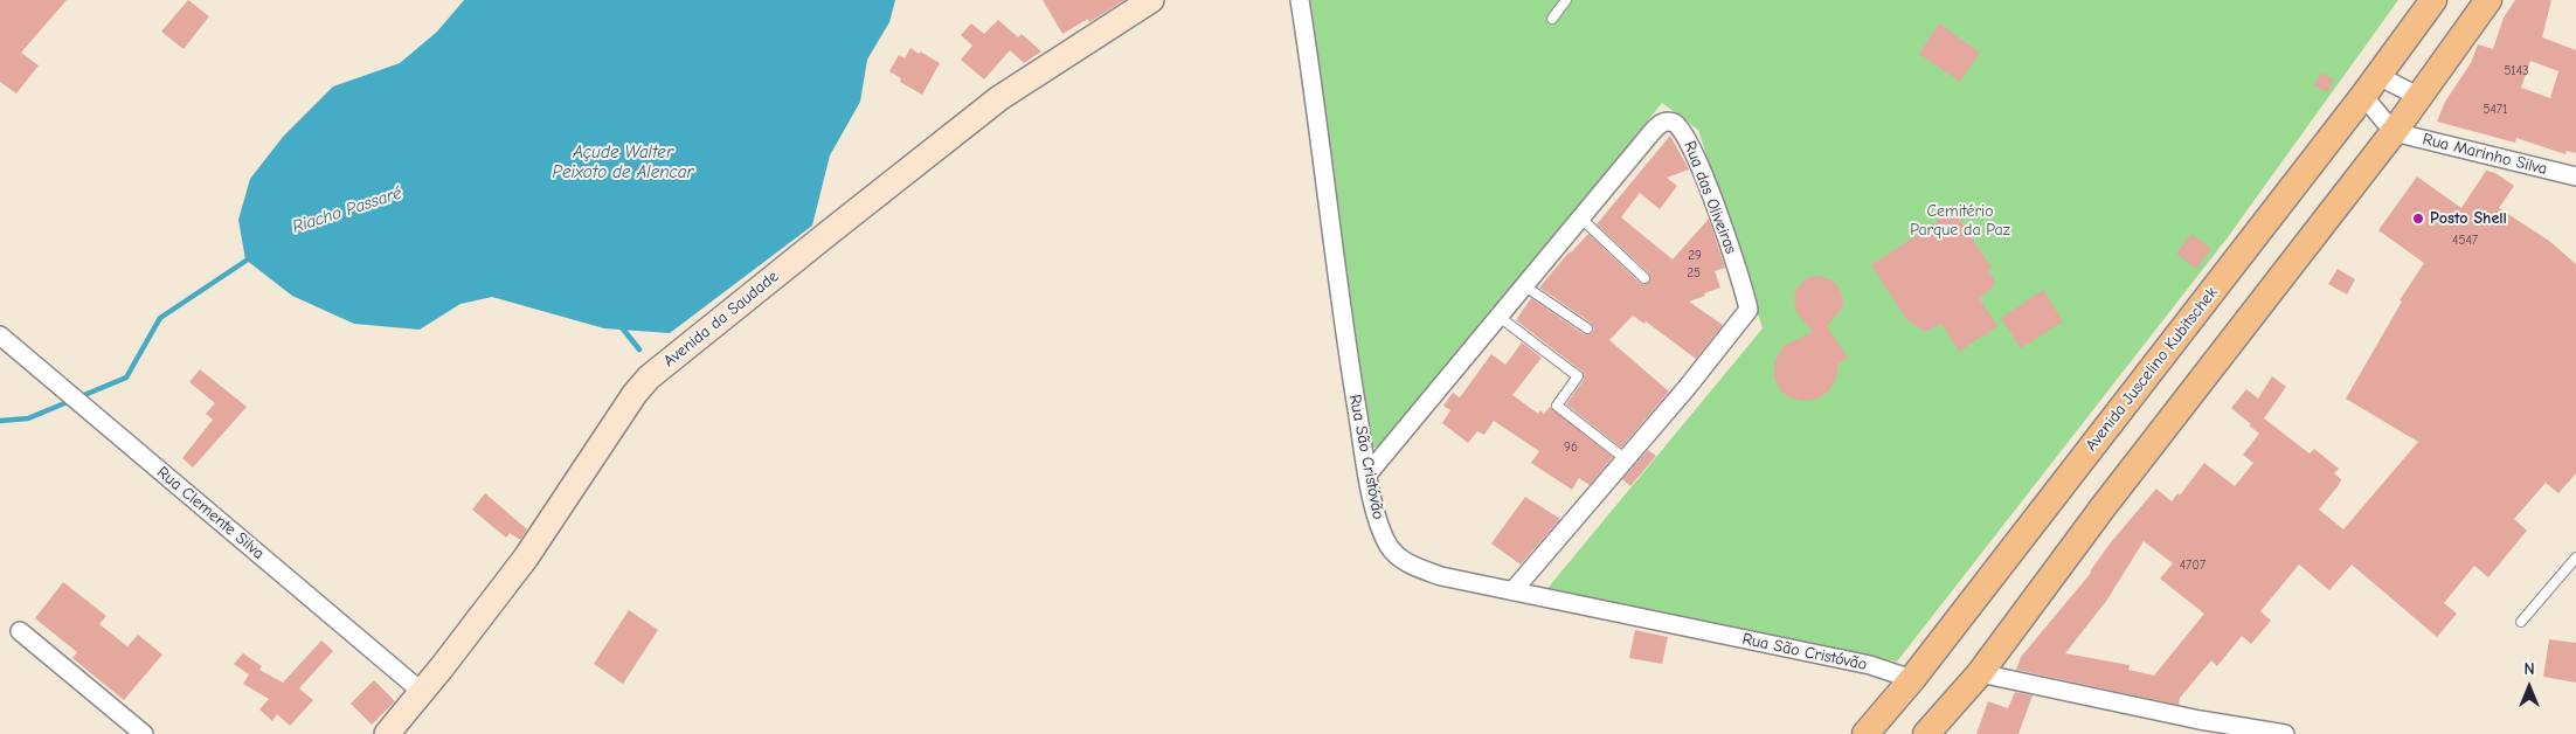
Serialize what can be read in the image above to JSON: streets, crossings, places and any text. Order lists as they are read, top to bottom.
{
  "streets": {
    "main road": ["Avenida Juscelino Kubitschek"],
    "street": [
      "Rua Marinho Silva",
      "Rua das Oliveiras",
      "Avenida da Saudade",
      "Rua São Cristóvão",
      "Rua Clemente Silva"
    ]
  },
  "crossings": [
    ["Rua das Oliveiras", "Rua São Cristóvão"],
    ["Avenida da Saudade", "Rua Clemente Silva"],
    ["Avenida Juscelino Kubitschek", "Rua São Cristóvão"]
  ],
  "water": ["Açude Walter Peixoto de Alencar", "Riacho Passaré"],
  "parks": ["Cemitério Parque da Paz"],
  "places": ["Posto Shell"],
  "house_numbers": [
    "5143",
    "5471",
    "4547",
    "29",
    "25",
    "96",
    "4707"
  ],
  "north": "top"
}
